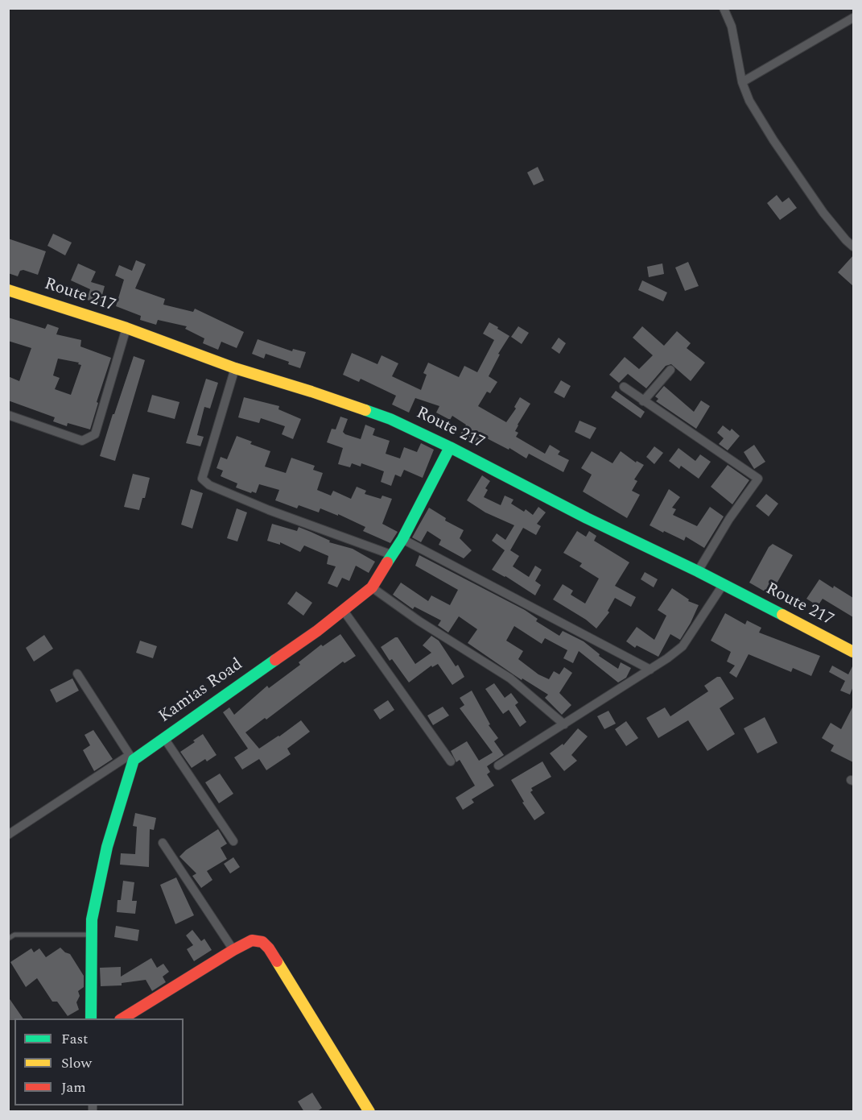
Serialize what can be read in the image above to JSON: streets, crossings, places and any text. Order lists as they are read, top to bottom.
{
  "streets": {
    "street": ["Route 217", "Kamias Road"]
  },
  "crossings": [
    ["Route 217", "Kamias Road"]
  ],
  "legend": ["Fast", "Slow", "Jam"]
}
